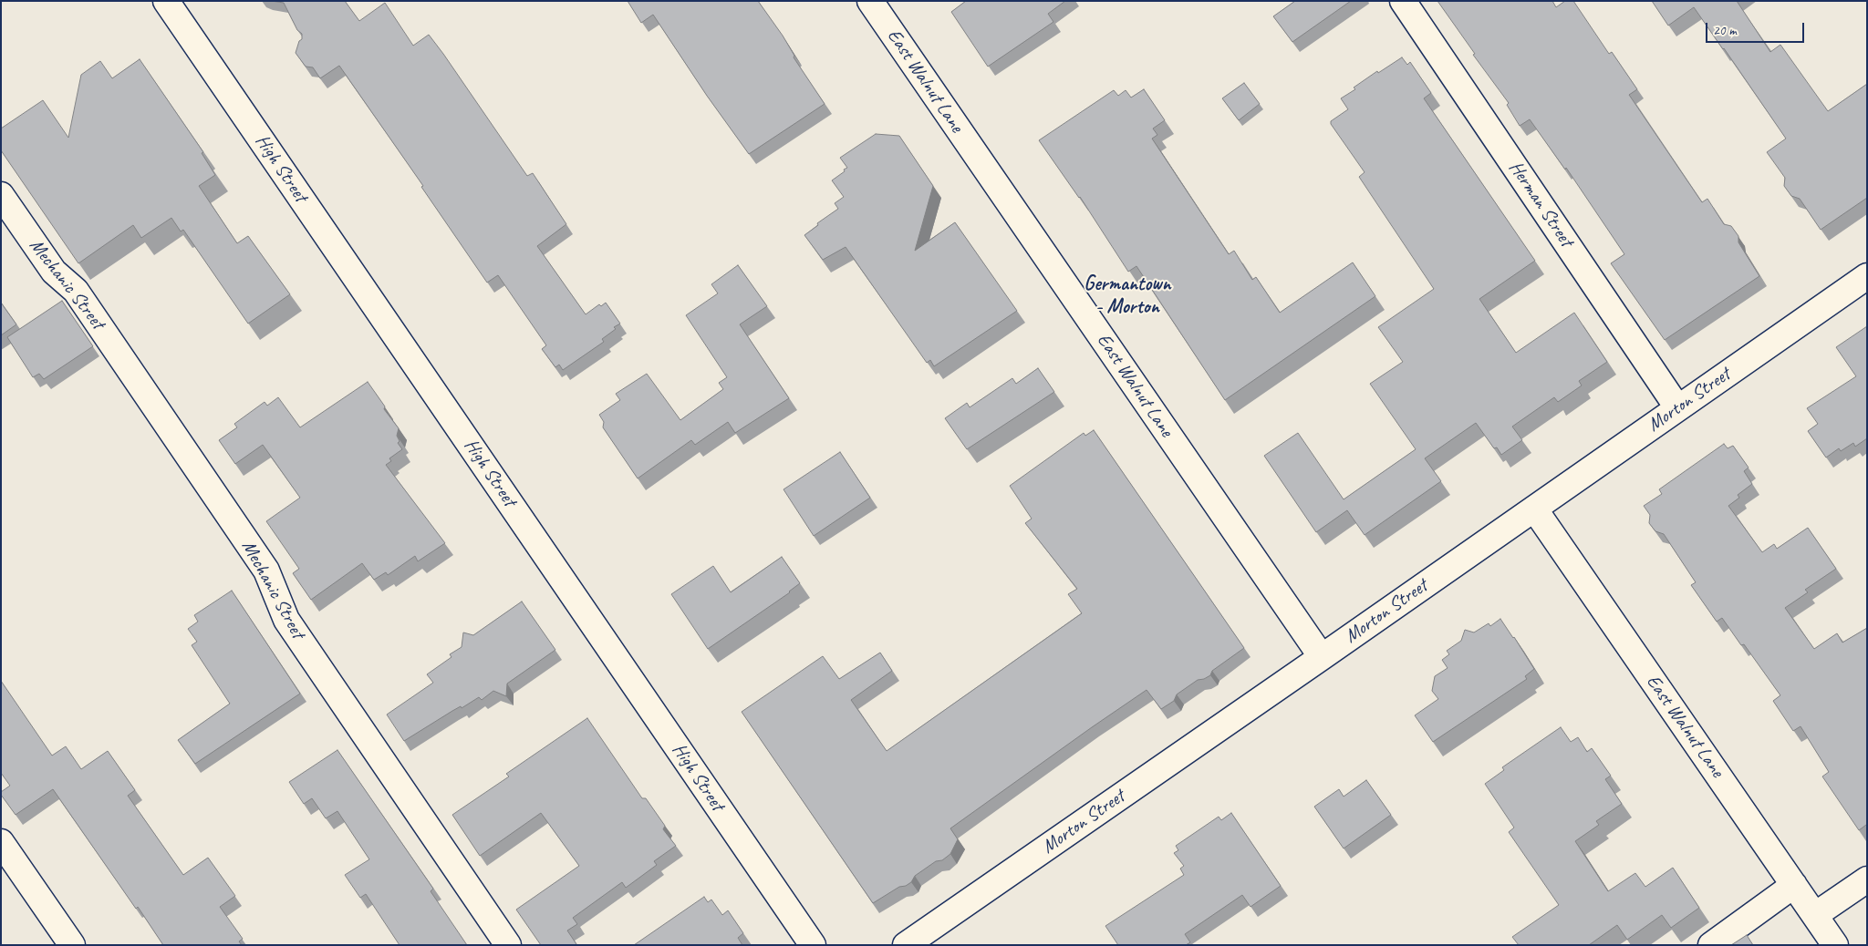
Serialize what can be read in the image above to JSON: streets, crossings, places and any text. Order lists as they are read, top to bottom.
{
  "streets": {
    "street": [
      "East Walnut Lane",
      "High Street",
      "Herman Street",
      "Mechanic Street",
      "Morton Street"
    ]
  },
  "crossings": [
    ["East Walnut Lane", "Morton Street"],
    ["Herman Street", "Morton Street"]
  ],
  "districts": ["Germantown - Morton"],
  "scale_bar": "20 m"
}
